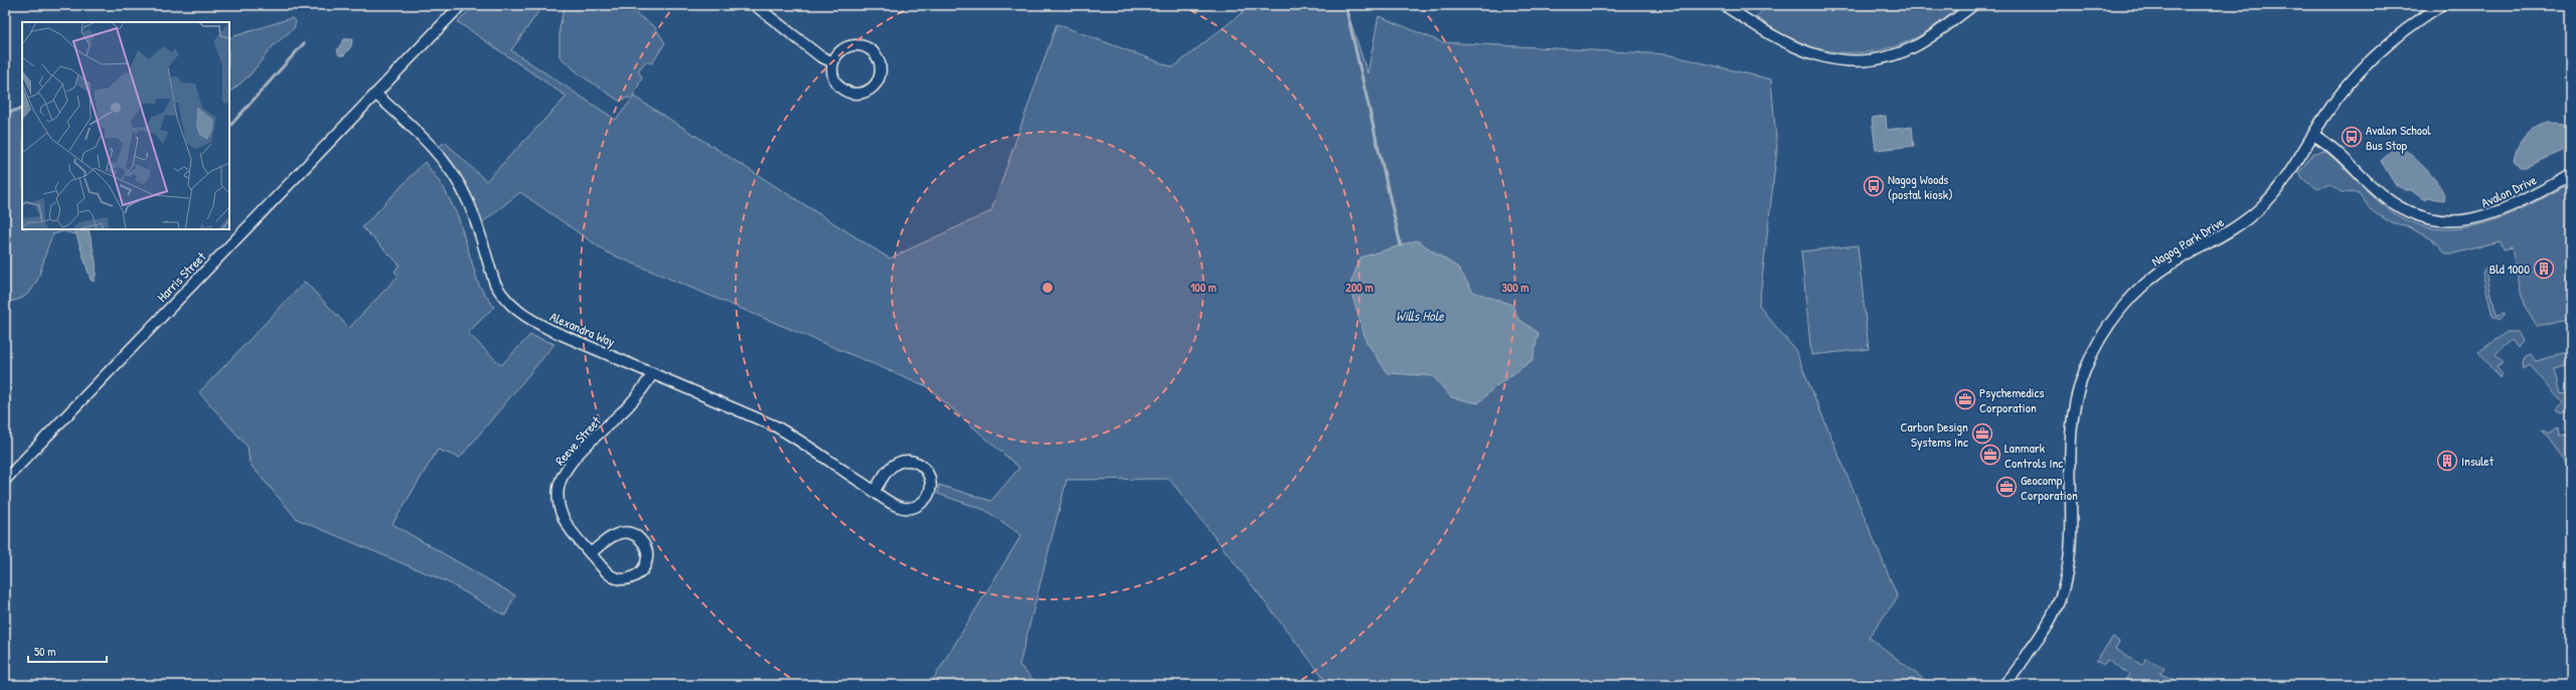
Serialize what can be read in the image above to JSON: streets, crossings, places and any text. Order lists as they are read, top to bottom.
{
  "streets": {
    "street": [
      "Avalon Drive",
      "Nagog Park Drive",
      "Harris Street",
      "Alexandra Way",
      "Reeve Street"
    ]
  },
  "crossings": [
    ["Avalon Drive", "Nagog Park Drive"],
    ["Harris Street", "Alexandra Way"],
    ["Alexandra Way", "Reeve Street"]
  ],
  "water": ["Wills Hole"],
  "places": {
    "bus stop": ["Avalon School Bus Stop", "Nagog Woods (postal kiosk)"],
    "building": ["Bld 1000", "Insulet"],
    "office": [
      "Psychemedics Corporation",
      "Carbon Design Systems Inc",
      "Lanmark Controls Inc",
      "Geocomp Corporation"
    ]
  },
  "scale_bar": "50 m",
  "rings": ["100 m", "200 m", "300 m"]
}
